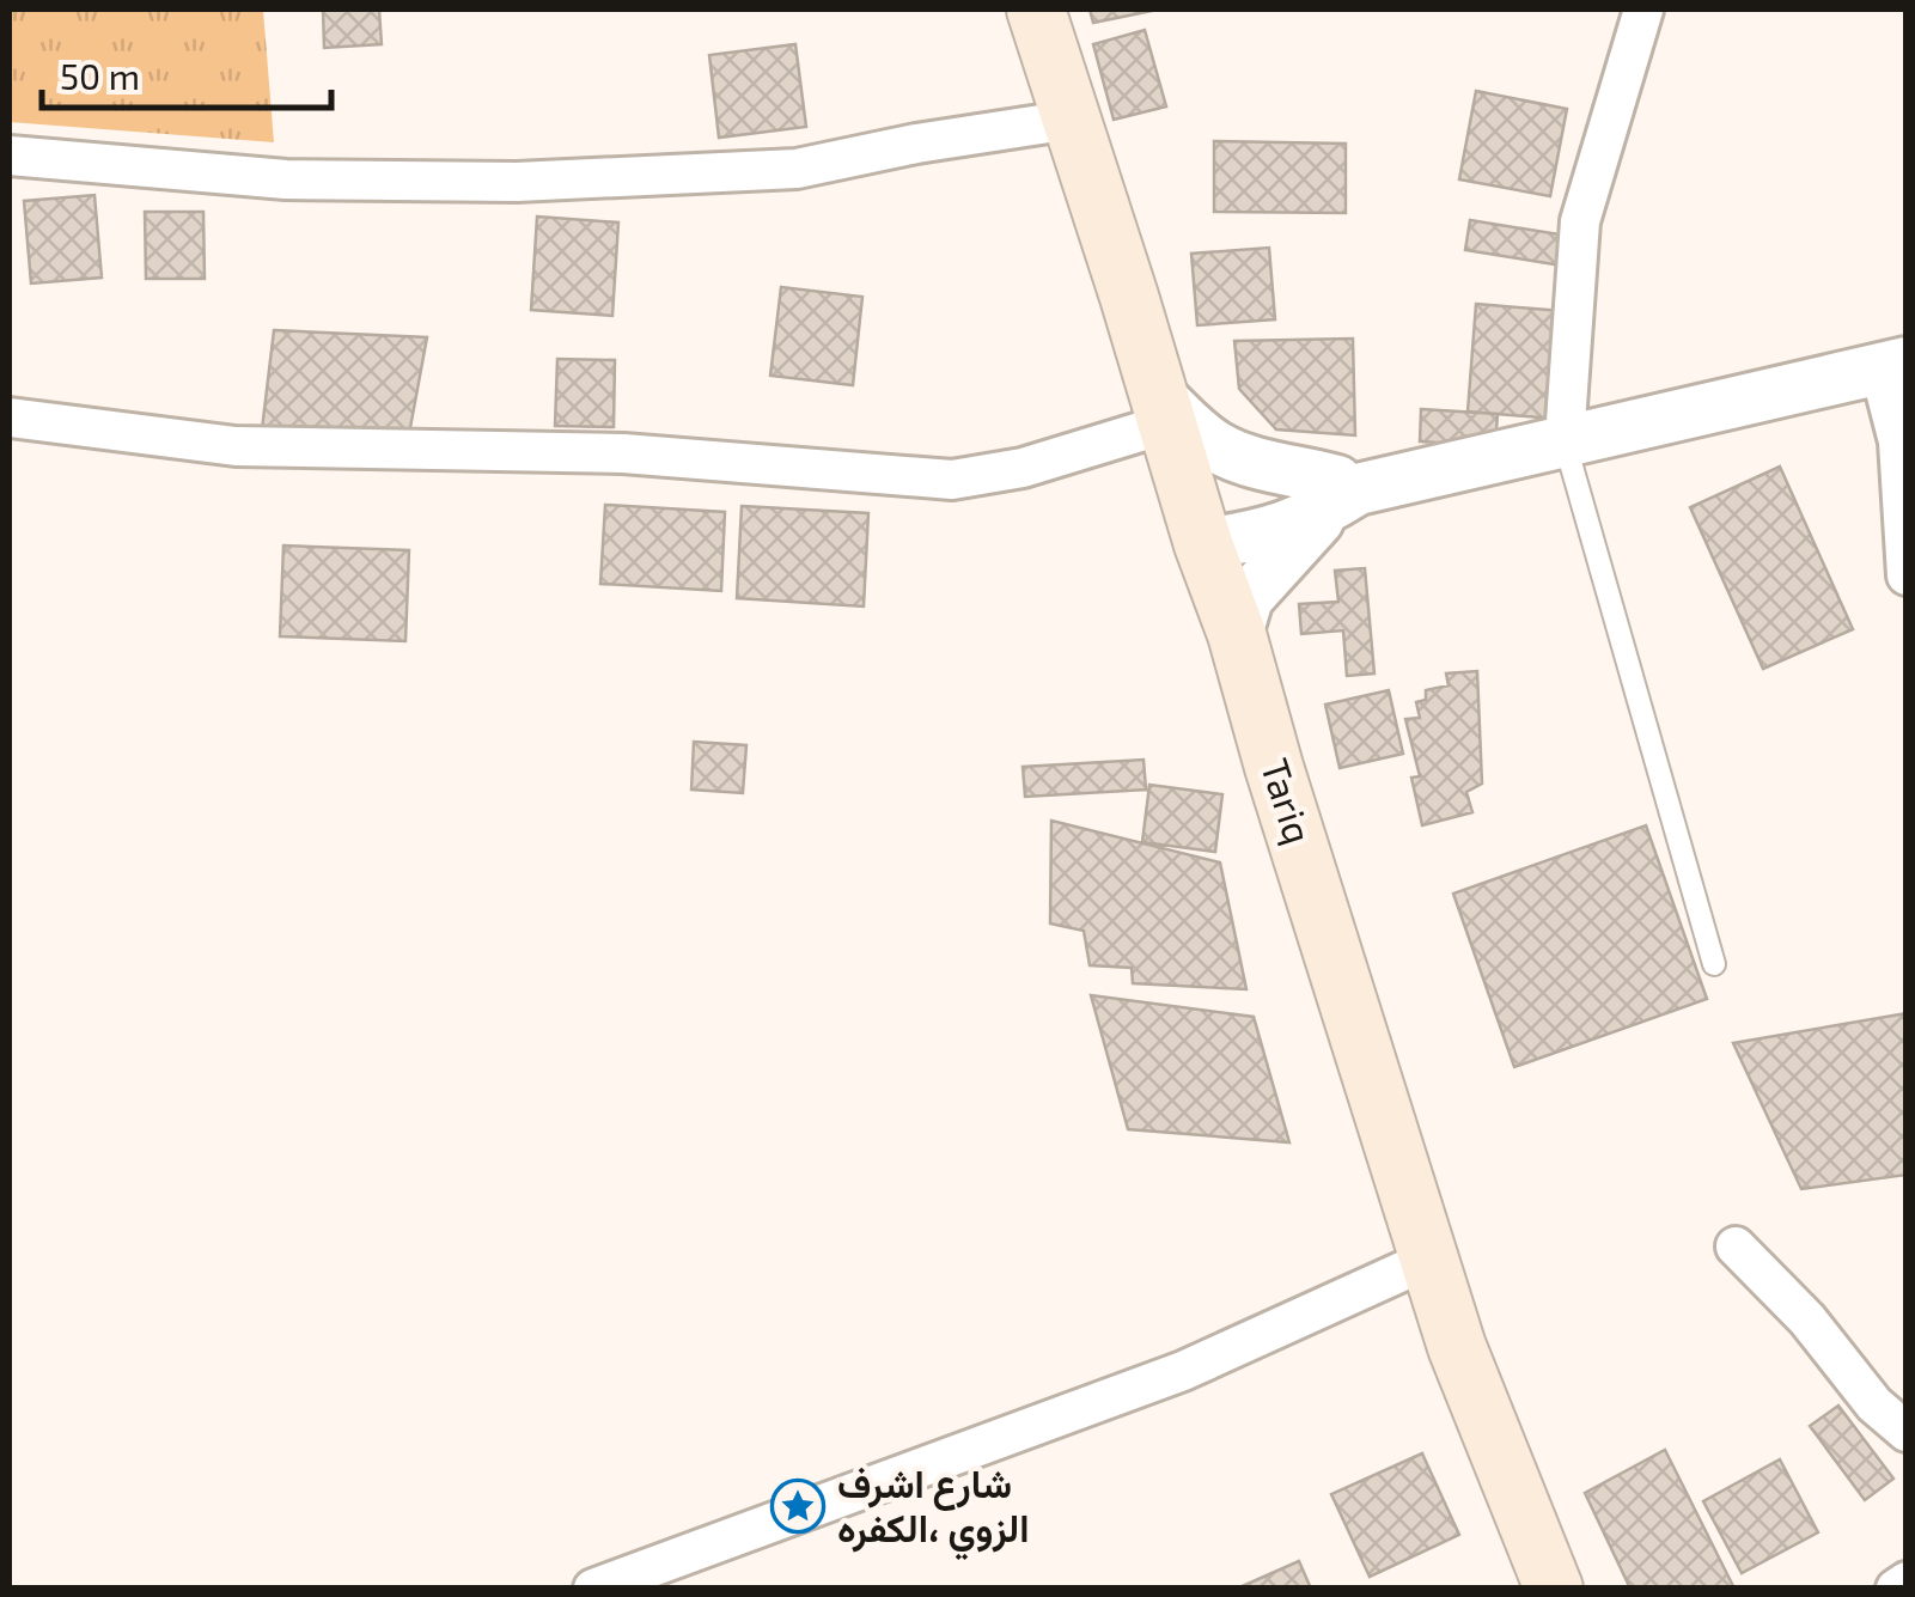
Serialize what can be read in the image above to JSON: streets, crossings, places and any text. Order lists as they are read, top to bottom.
{
  "streets": {
    "main road": ["Tariq"]
  },
  "places": {
    "place": ["شارع اشرف الزوي ،الكفره"]
  },
  "scale_bar": "50 m"
}
